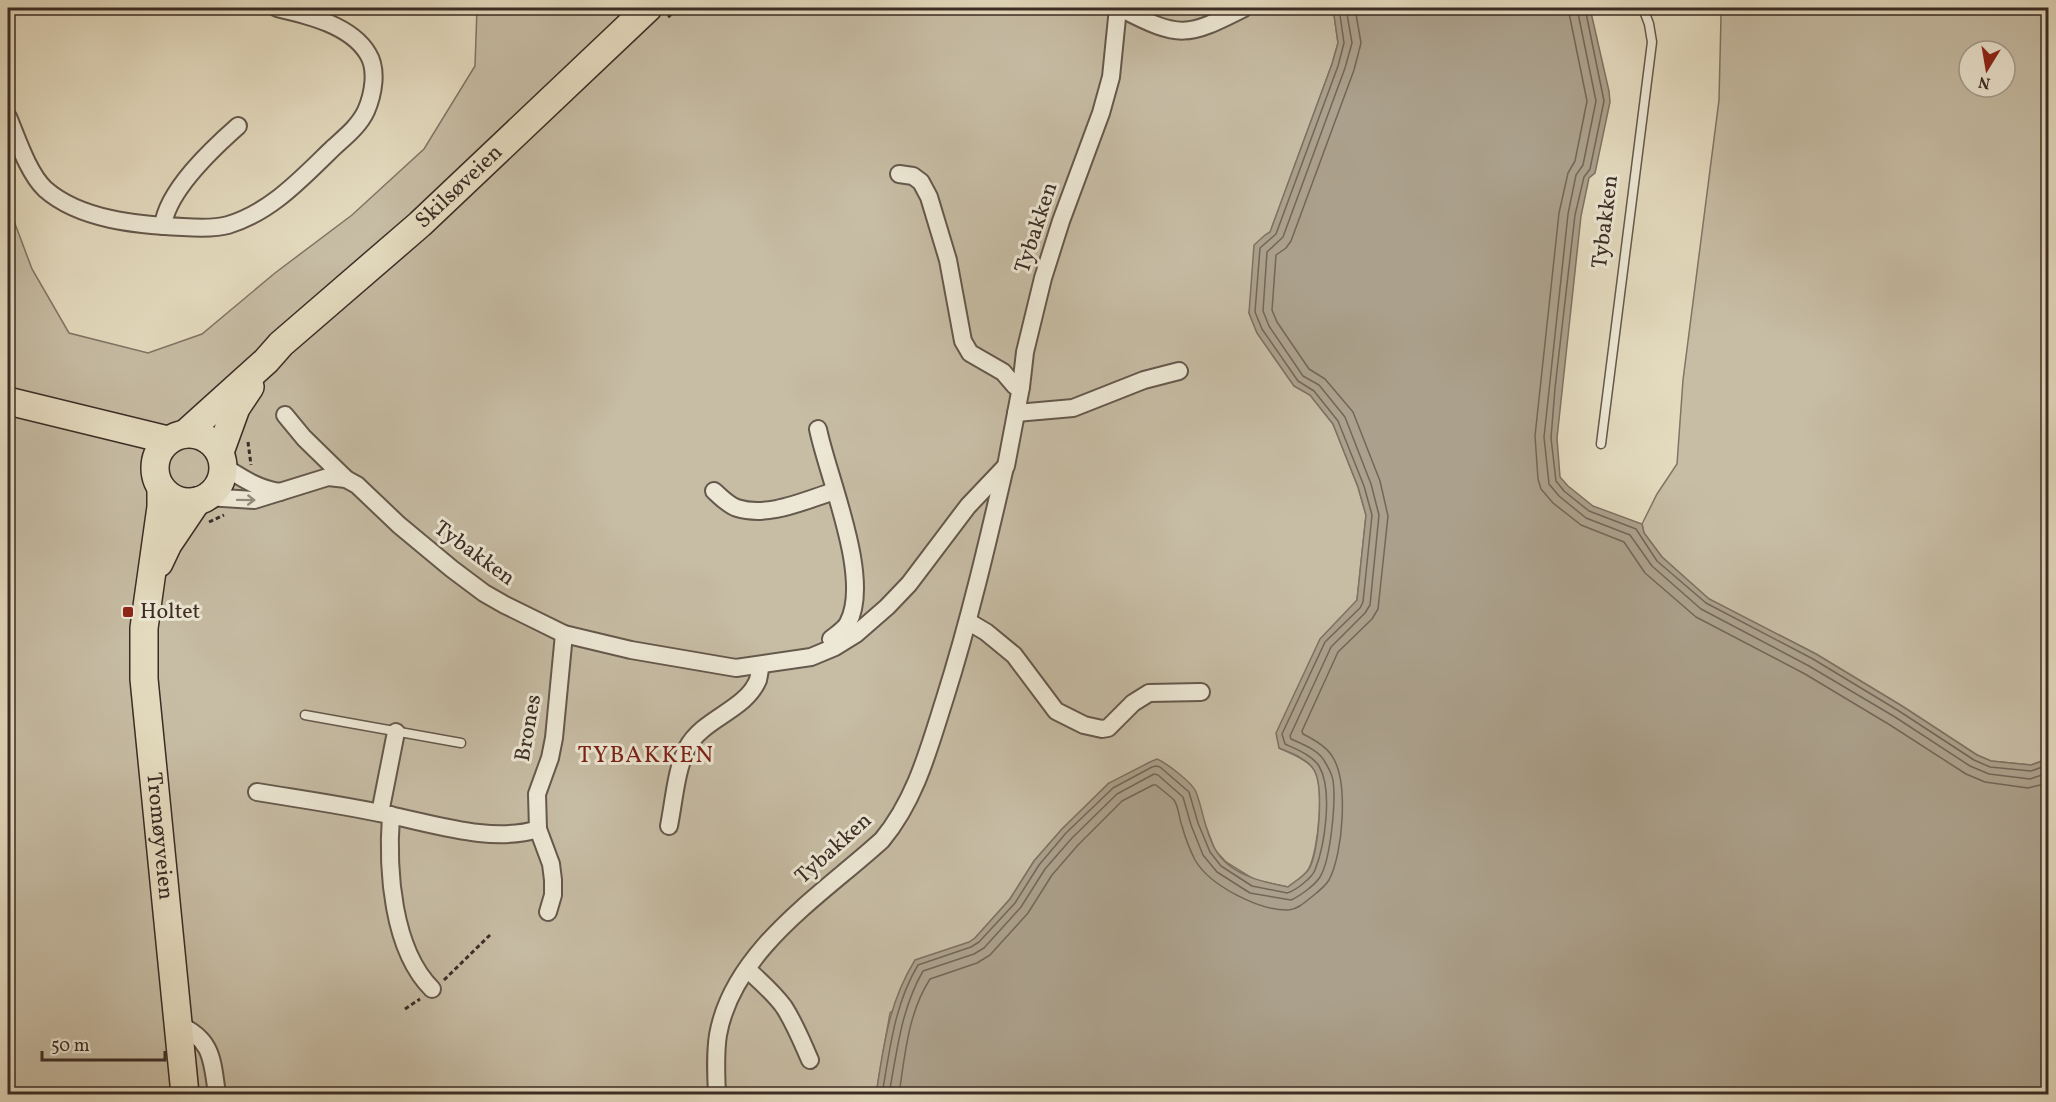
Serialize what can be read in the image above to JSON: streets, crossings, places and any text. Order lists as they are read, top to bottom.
{
  "streets": {
    "main road": ["Skilsøveien", "Tromøyveien"],
    "street": ["Tybakken", "Brones"]
  },
  "crossings": [
    ["Skilsøveien", "Tromøyveien"],
    ["Tybakken", "Brones"]
  ],
  "districts": ["TYBAKKEN"],
  "places": {
    "transit": ["Holtet"]
  },
  "scale_bar": "50 m",
  "north": "bottom"
}
